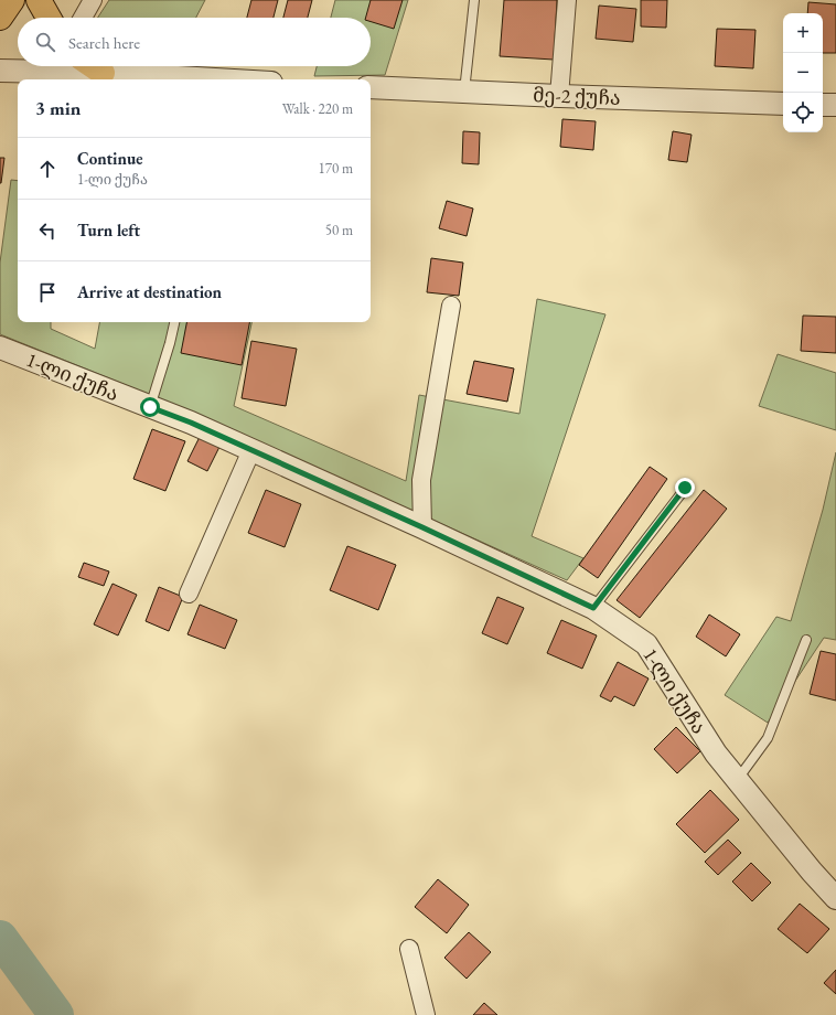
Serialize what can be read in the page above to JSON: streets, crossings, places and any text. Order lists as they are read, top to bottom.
{
  "streets": {
    "street": ["მე-2 ქუჩა", "1-ლი ქუჩა"]
  },
  "page": {
    "map_buttons": ["+", "−"],
    "search": "Search here",
    "heading": ["3 min", "Walk · 220 m"],
    "list": [
      ["Continue", "1-ლი ქუჩა", "170 m"],
      ["Turn left", "50 m"],
      "Arrive at destination"
    ]
  }
}
